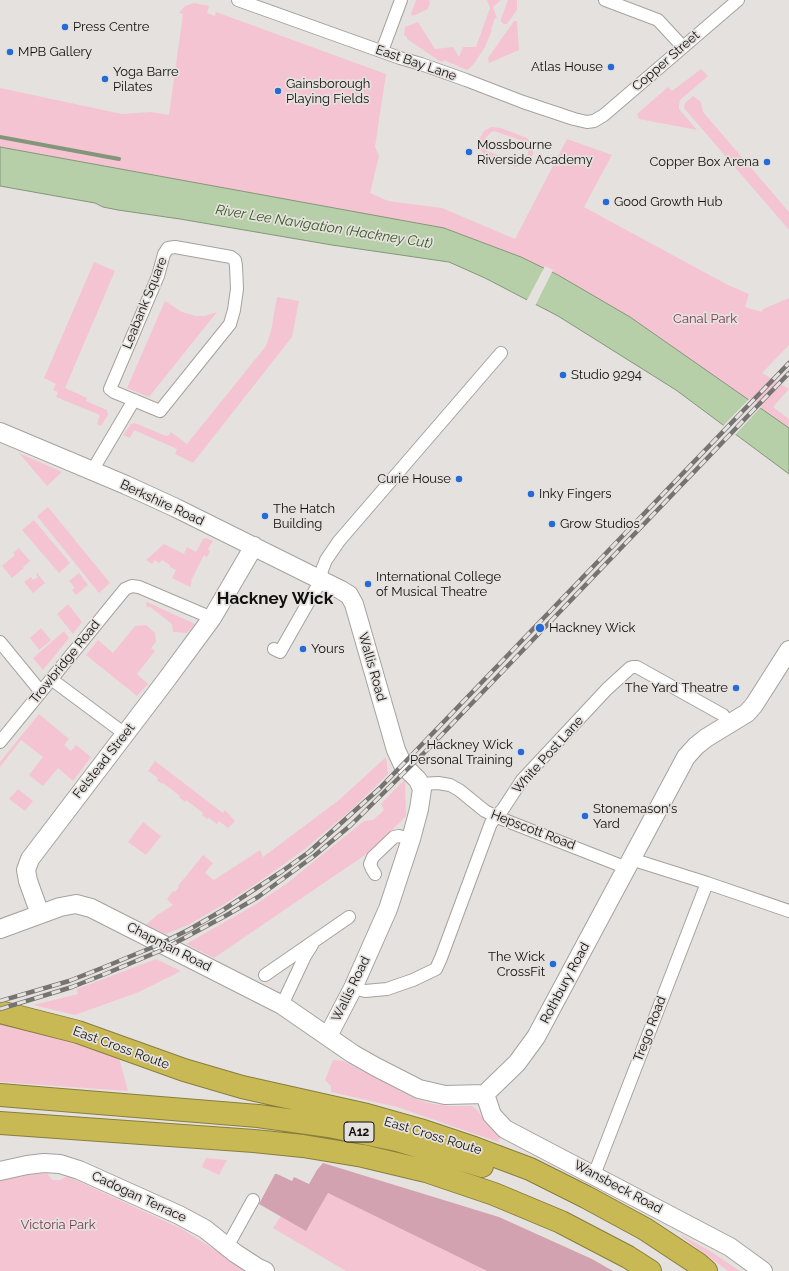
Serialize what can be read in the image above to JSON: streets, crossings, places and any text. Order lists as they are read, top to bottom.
{
  "streets": {
    "highway": ["East Cross Route", "A12"],
    "street": [
      "Copper Street",
      "East Bay Lane",
      "Leabank Square",
      "Berkshire Road",
      "Trowbridge Road",
      "Wallis Road",
      "White Post Lane",
      "Felstead Street",
      "Hepscott Road",
      "Chapman Road",
      "Rothbury Road",
      "Trego Road",
      "Wansbeck Road",
      "Cadogan Terrace"
    ]
  },
  "crossings": [
    ["Copper Street", "East Bay Lane"],
    ["Berkshire Road", "Wallis Road"],
    ["Berkshire Road", "Felstead Street"],
    ["Trowbridge Road", "Felstead Street"],
    ["Wallis Road", "White Post Lane"],
    ["Wallis Road", "Hepscott Road"],
    ["Wallis Road", "Chapman Road"],
    ["White Post Lane", "Hepscott Road"],
    ["White Post Lane", "Rothbury Road"],
    ["Felstead Street", "Chapman Road"],
    ["Hepscott Road", "Rothbury Road"],
    ["Hepscott Road", "Trego Road"],
    ["Rothbury Road", "Wansbeck Road"],
    ["Trego Road", "Wansbeck Road"]
  ],
  "districts": ["Hackney Wick"],
  "water": ["River Lee Navigation (Hackney Cut)"],
  "parks": ["Canal Park", "Victoria Park"],
  "places": [
    "Press Centre",
    "MPB Gallery",
    "Atlas House",
    "Yoga Barre Pilates",
    "Gainsborough Playing Fields",
    "Mossbourne Riverside Academy",
    "Copper Box Arena",
    "Good Growth Hub",
    "Studio 9294",
    "Curie House",
    "Inky Fingers",
    "The Hatch Building",
    "Grow Studios",
    "International College of Musical Theatre",
    "Hackney Wick",
    "Yours",
    "The Yard Theatre",
    "Hackney Wick Personal Training",
    "Stonemason's Yard",
    "The Wick CrossFit"
  ]
}
